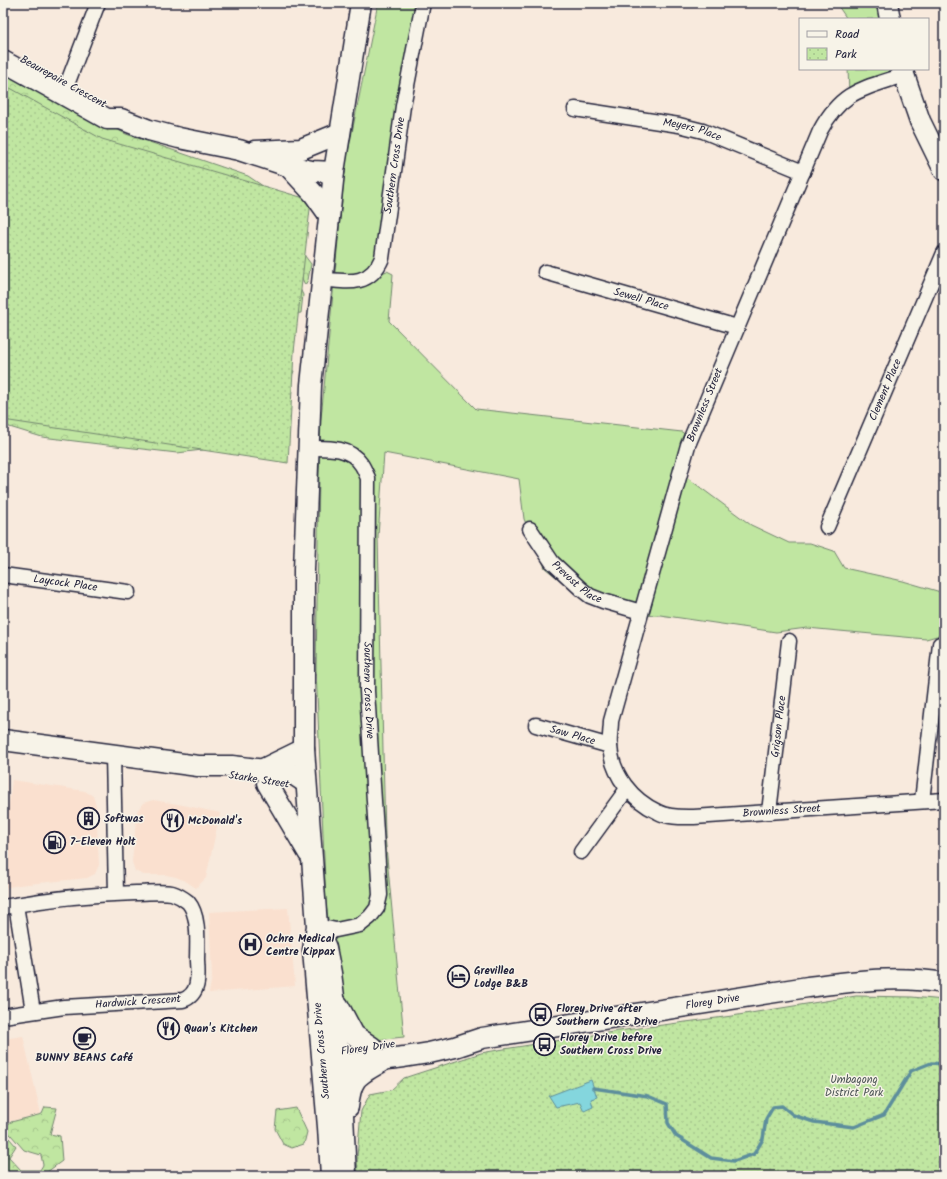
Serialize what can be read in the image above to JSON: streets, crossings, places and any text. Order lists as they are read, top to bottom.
{
  "streets": {
    "main road": [
      "Beaurepaire Crescent",
      "Southern Cross Drive",
      "Starke Street",
      "Florey Drive"
    ],
    "street": [
      "Meyers Place",
      "Sewell Place",
      "Clement Place",
      "Brownless Street",
      "Prevost Place",
      "Laycock Place",
      "Grigson Place",
      "Saw Place",
      "Hardwick Crescent"
    ]
  },
  "crossings": [
    ["Beaurepaire Crescent", "Southern Cross Drive"],
    ["Meyers Place", "Brownless Street"],
    ["Southern Cross Drive", "Starke Street"],
    ["Southern Cross Drive", "Florey Drive"],
    ["Sewell Place", "Brownless Street"],
    ["Brownless Street", "Prevost Place"],
    ["Brownless Street", "Grigson Place"],
    ["Brownless Street", "Saw Place"]
  ],
  "parks": ["Umbagong District Park"],
  "places": {
    "building": ["Softwas"],
    "restaurant": ["McDonald's", "Quan's Kitchen"],
    "fuel station": ["7-Eleven Holt"],
    "hospital": ["Ochre Medical Centre Kippax"],
    "hotel": ["Grevillea Lodge B&B"],
    "bus stop": ["Florey Drive after Southern Cross Drive", "Florey Drive before Southern Cross Drive"],
    "cafe": ["BUNNY BEANS Café"]
  },
  "legend": ["Road", "Park"]
}
